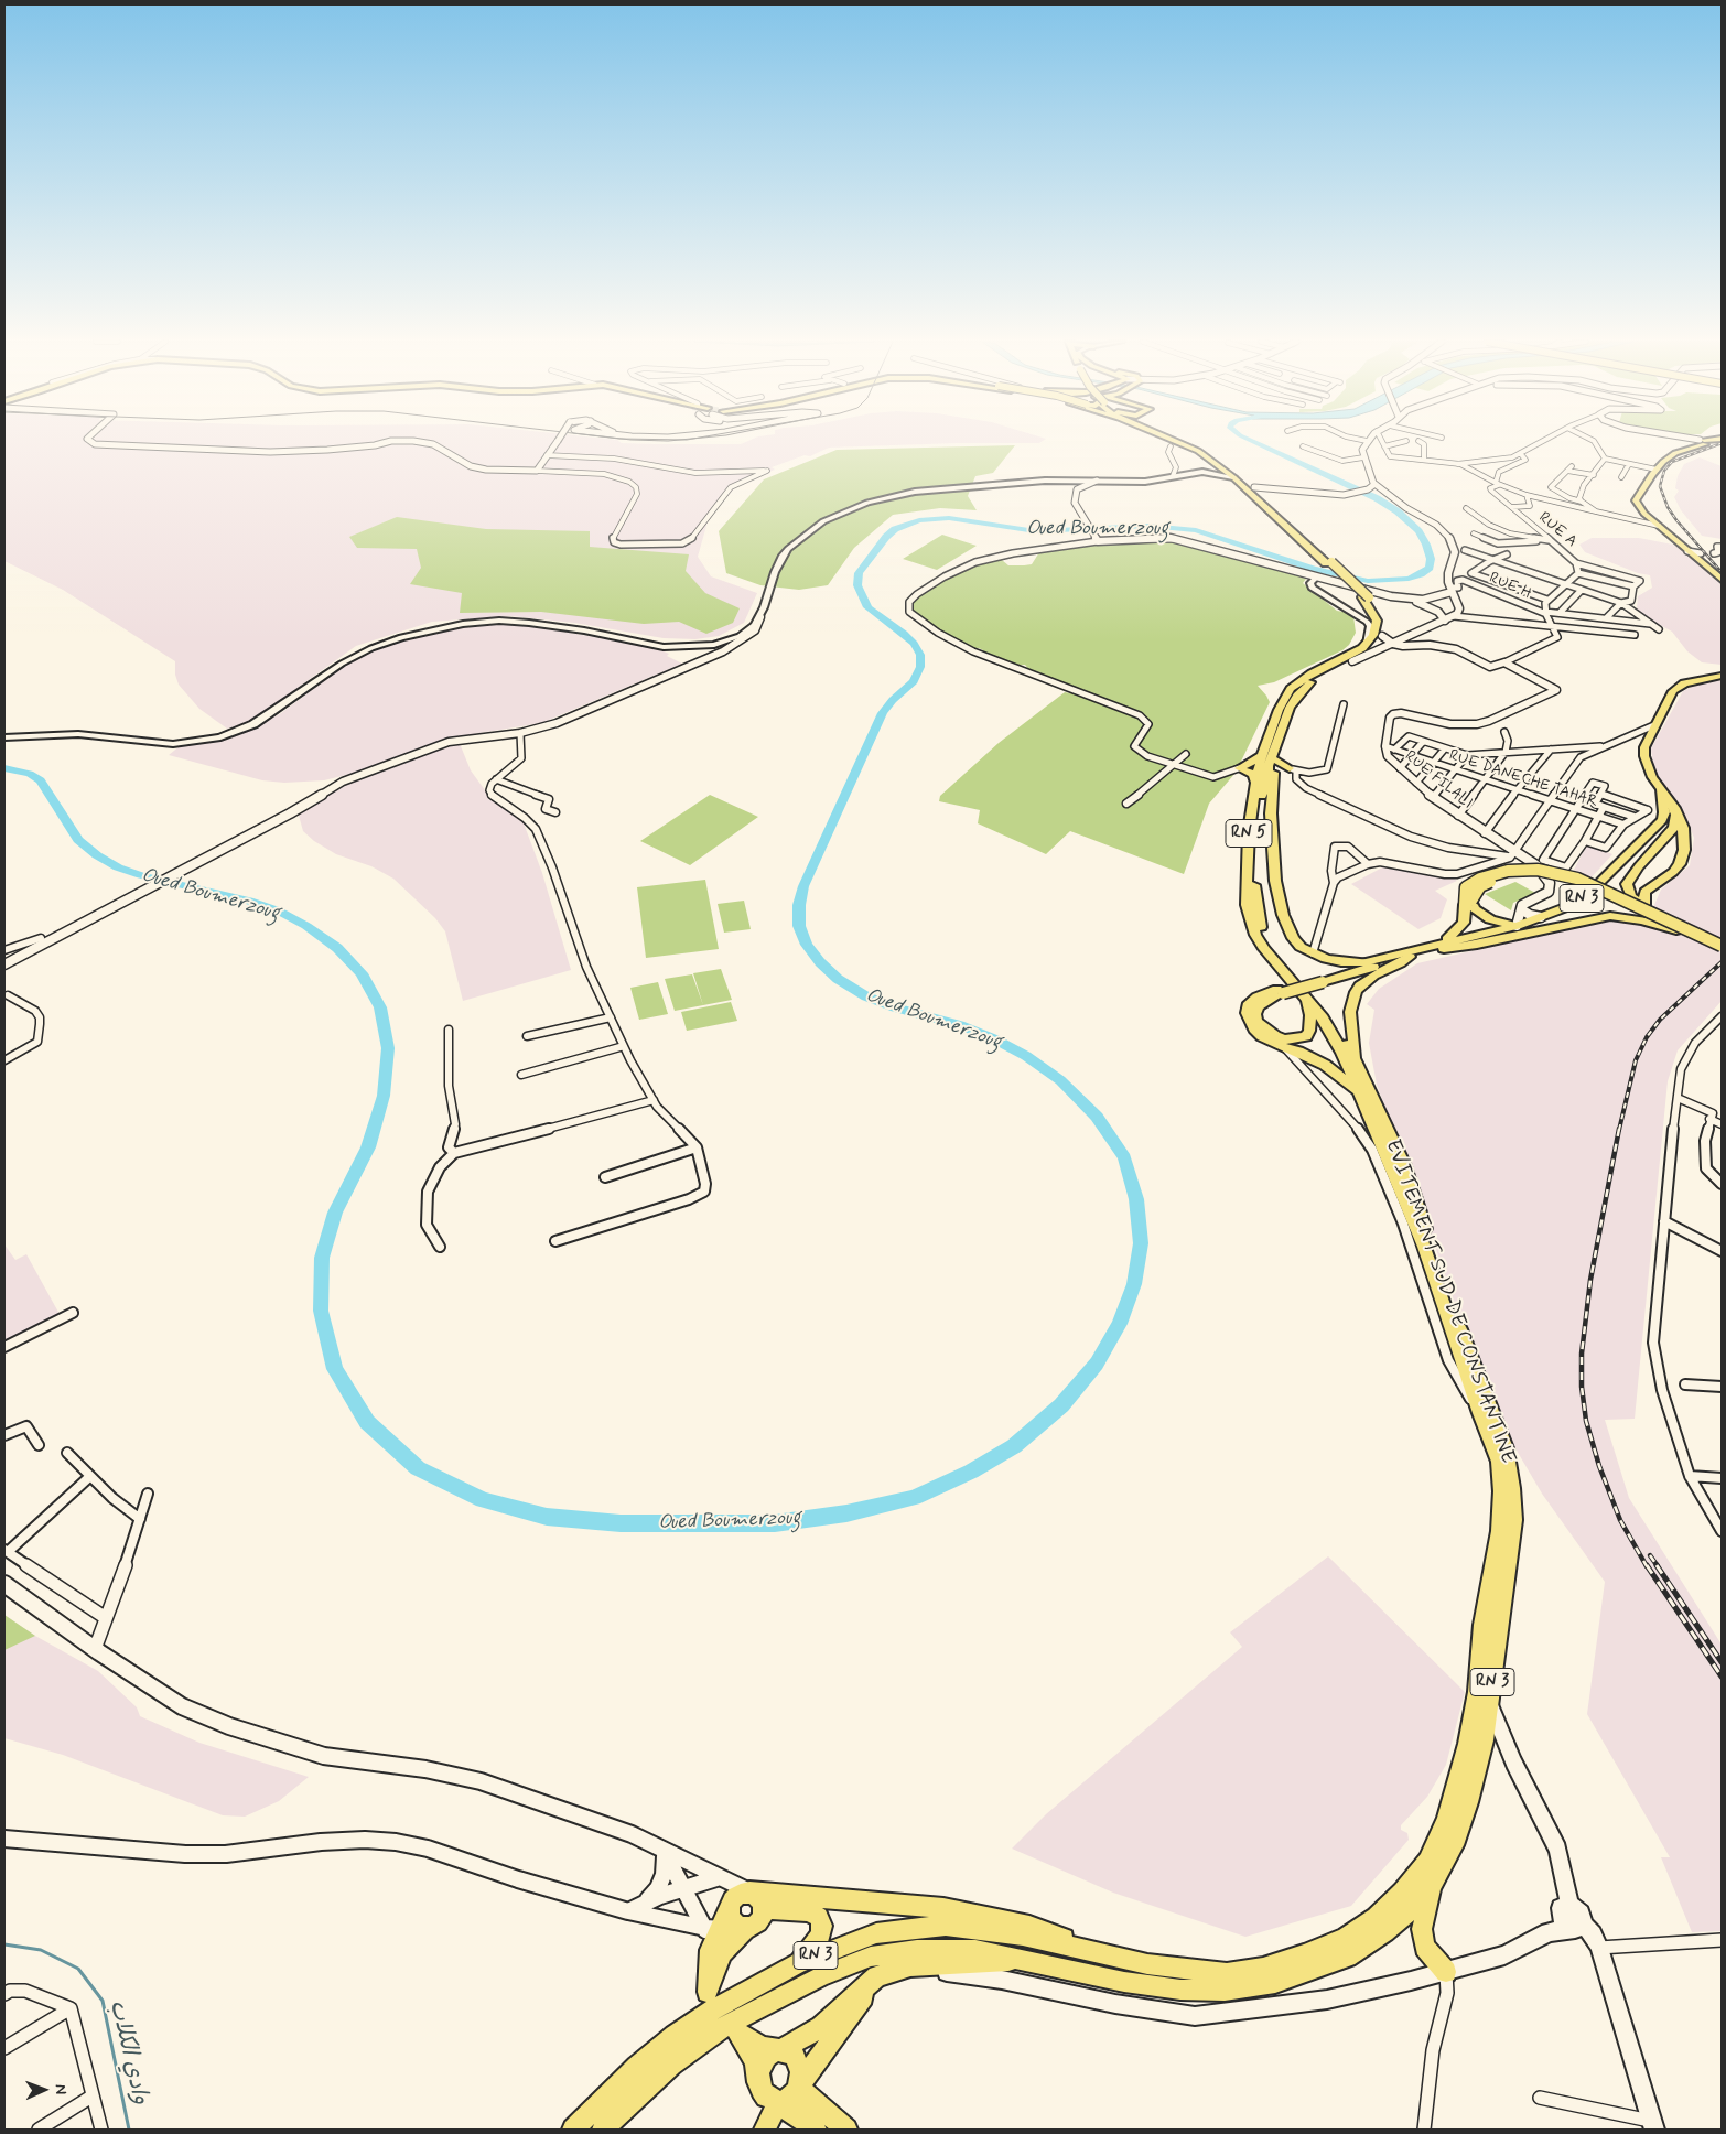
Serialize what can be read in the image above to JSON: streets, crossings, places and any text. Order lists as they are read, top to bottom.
{
  "streets": {
    "main road": ["RN 5", "RN 3", "EVITEMENT SUD DE CONSTANTINE"],
    "street": [
      "RUE A",
      "RUE H",
      "RUE DANECHE TAHAR",
      "RUE FILALI"
    ]
  },
  "crossings": [
    ["RUE DANECHE TAHAR", "RUE FILALI"],
    ["RN 3", "EVITEMENT SUD DE CONSTANTINE"]
  ],
  "water": ["Oued Boumerzoug", "وادي الكلاب"],
  "north": "right"
}
